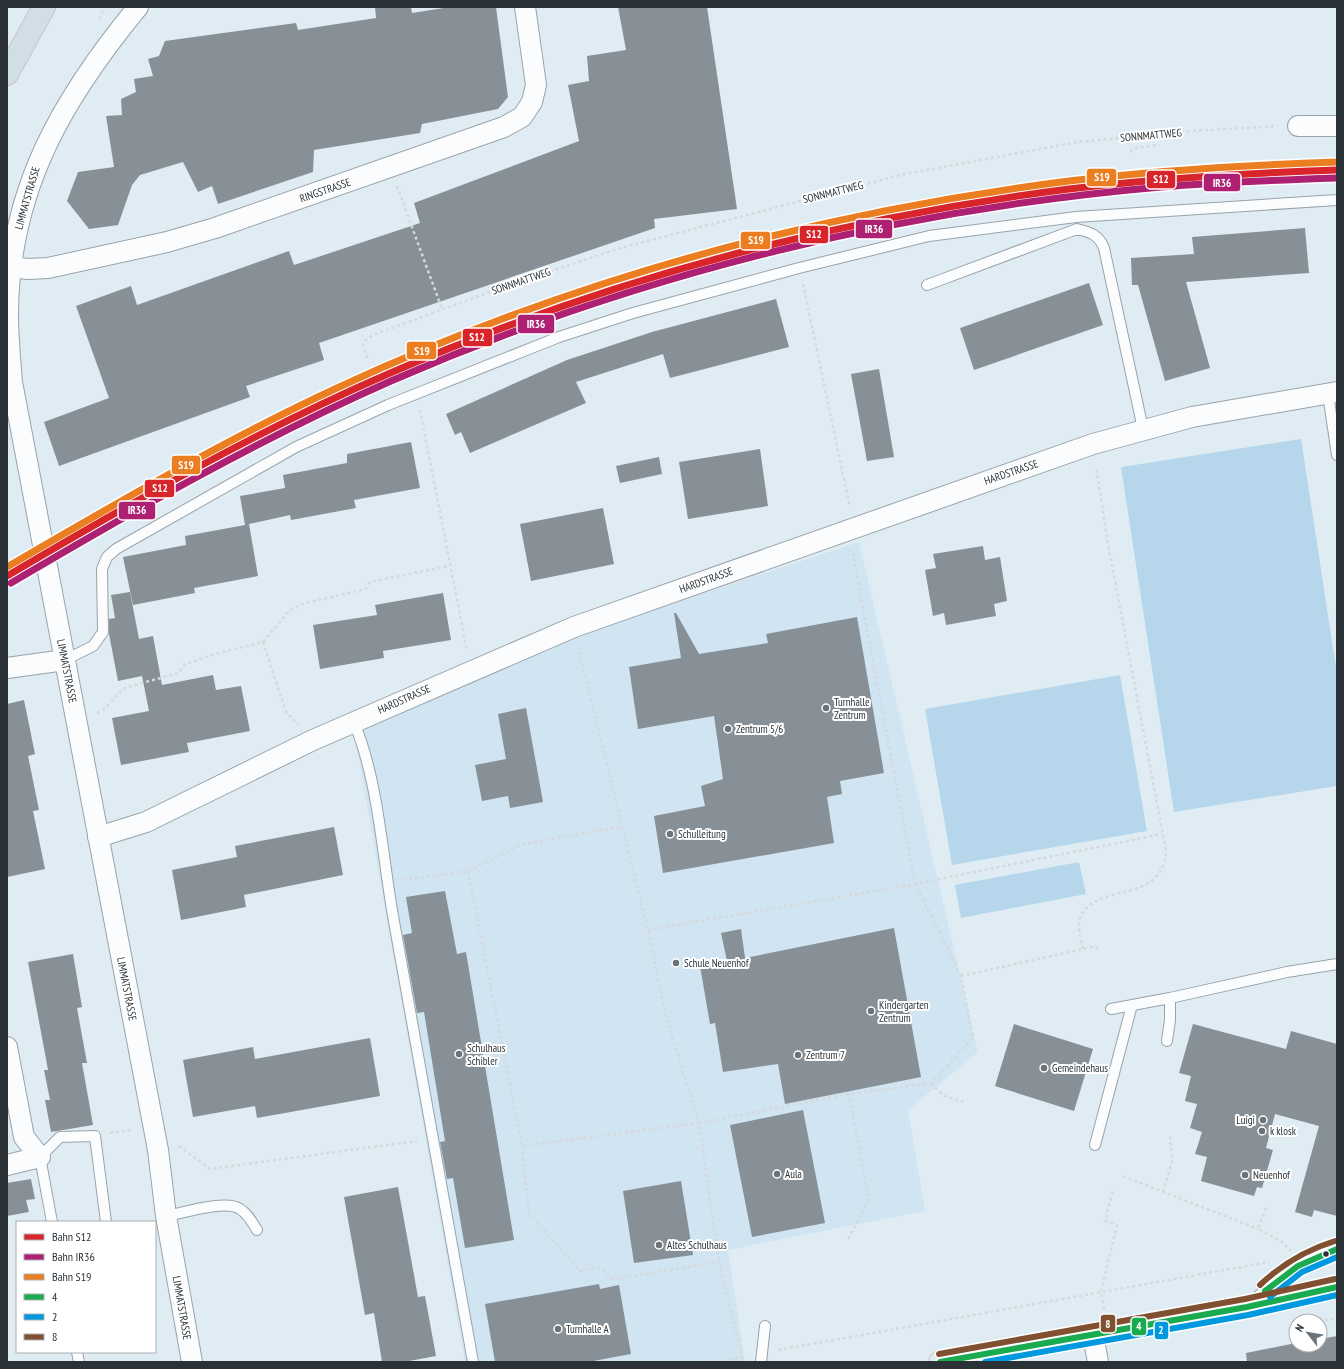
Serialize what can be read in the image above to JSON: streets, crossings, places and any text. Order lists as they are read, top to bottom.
{
  "streets": {
    "street": ["RINGSTRASSE", "LIMMATSTRASSE", "HARDSTRASSE"],
    "path": ["SONNMATTWEG"]
  },
  "crossings": [
    ["RINGSTRASSE", "LIMMATSTRASSE"],
    ["LIMMATSTRASSE", "HARDSTRASSE"]
  ],
  "places": [
    "Turnhalle Zentrum",
    "Zentrum 5/6",
    "Schulleitung",
    "Schule Neuenhof",
    "Kindergarten Zentrum",
    "Schulhaus Schibler",
    "Zentrum 7",
    "Gemeindehaus",
    "Luigi",
    "k klosk",
    "Aula",
    "Neuenhof",
    "Altes Schulhaus",
    "Turnhalle A"
  ],
  "lines": [
    "rail line S19",
    "rail line S12",
    "rail line IR36",
    "transit line 8",
    "transit line 4",
    "transit line 2"
  ],
  "legend": [
    "Bahn S12",
    "Bahn IR36",
    "Bahn S19",
    "4",
    "2",
    "8"
  ],
  "north": "top left"
}
